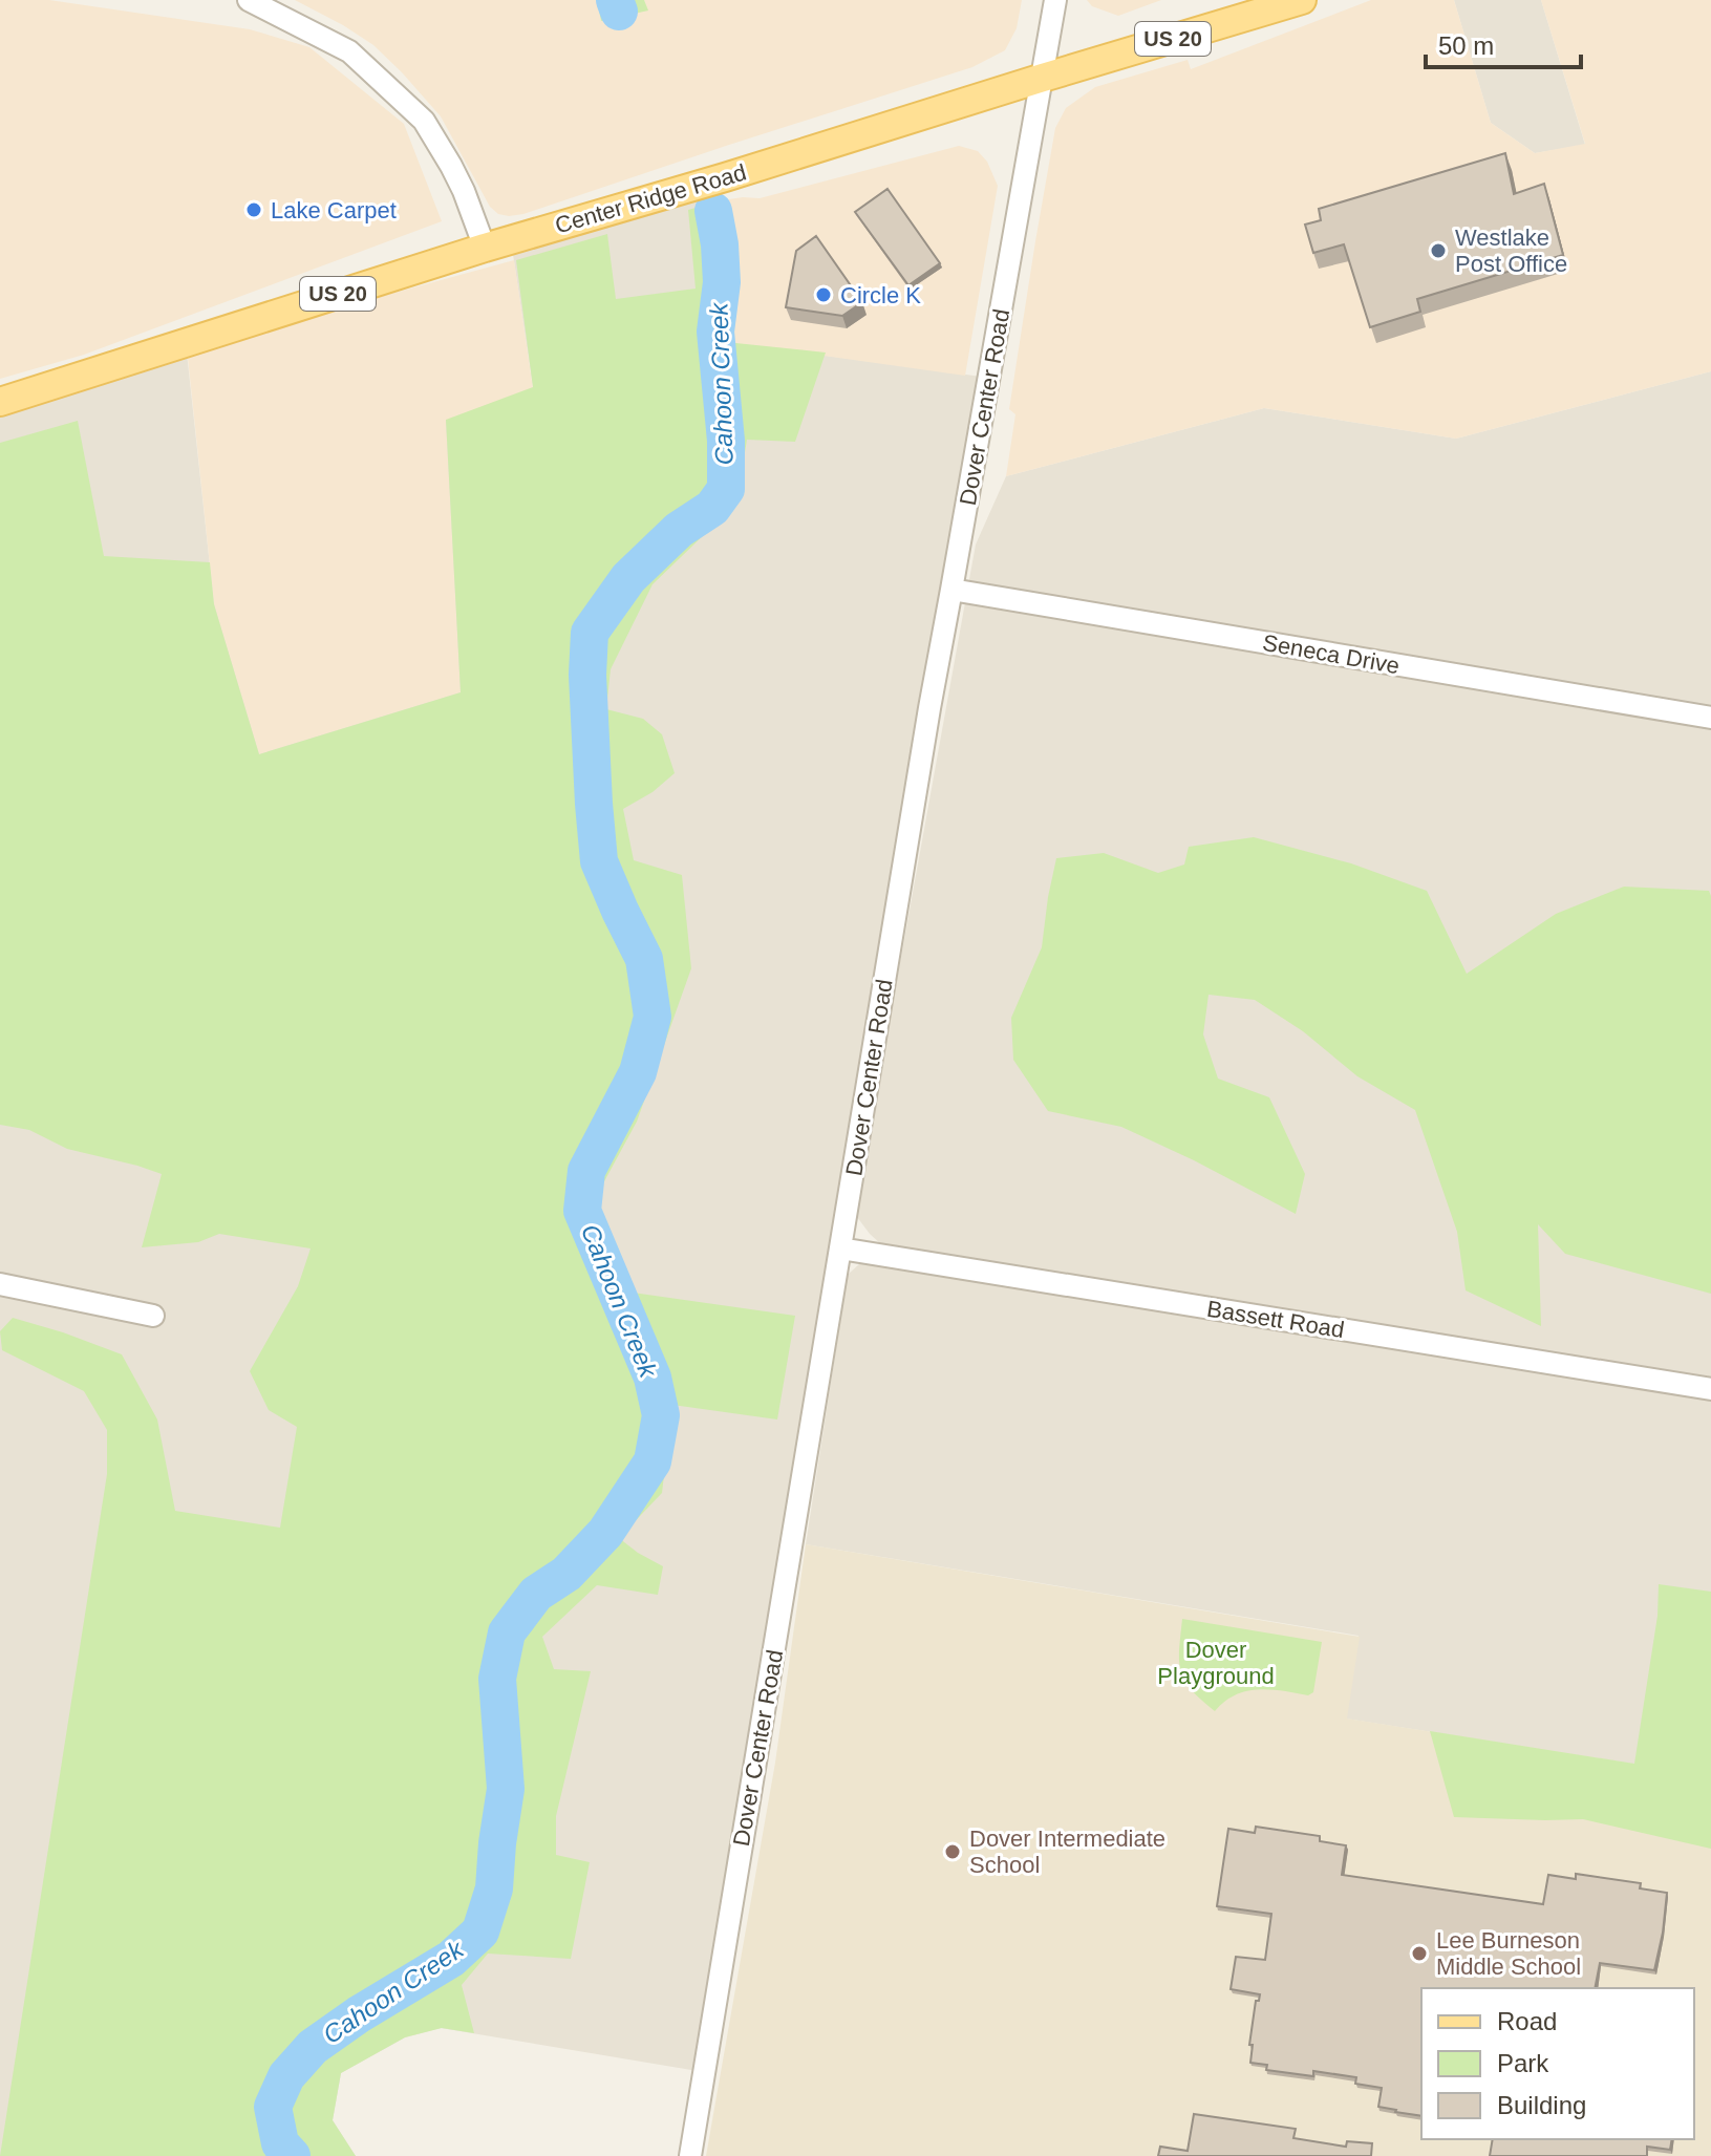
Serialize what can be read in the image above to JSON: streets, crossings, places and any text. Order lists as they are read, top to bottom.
{
  "streets": {
    "main road": ["US 20", "Center Ridge Road"],
    "street": ["Dover Center Road", "Seneca Drive", "Bassett Road"]
  },
  "crossings": [
    ["Center Ridge Road", "Dover Center Road"],
    ["Dover Center Road", "Seneca Drive"],
    ["Dover Center Road", "Bassett Road"]
  ],
  "water": ["Cahoon Creek"],
  "parks": ["Dover Playground"],
  "places": [
    "Lake Carpet",
    "Westlake Post Office",
    "Circle K",
    "Dover Intermediate School",
    "Lee Burneson Middle School"
  ],
  "legend": ["Road", "Park", "Building"],
  "scale_bar": "50 m"
}
